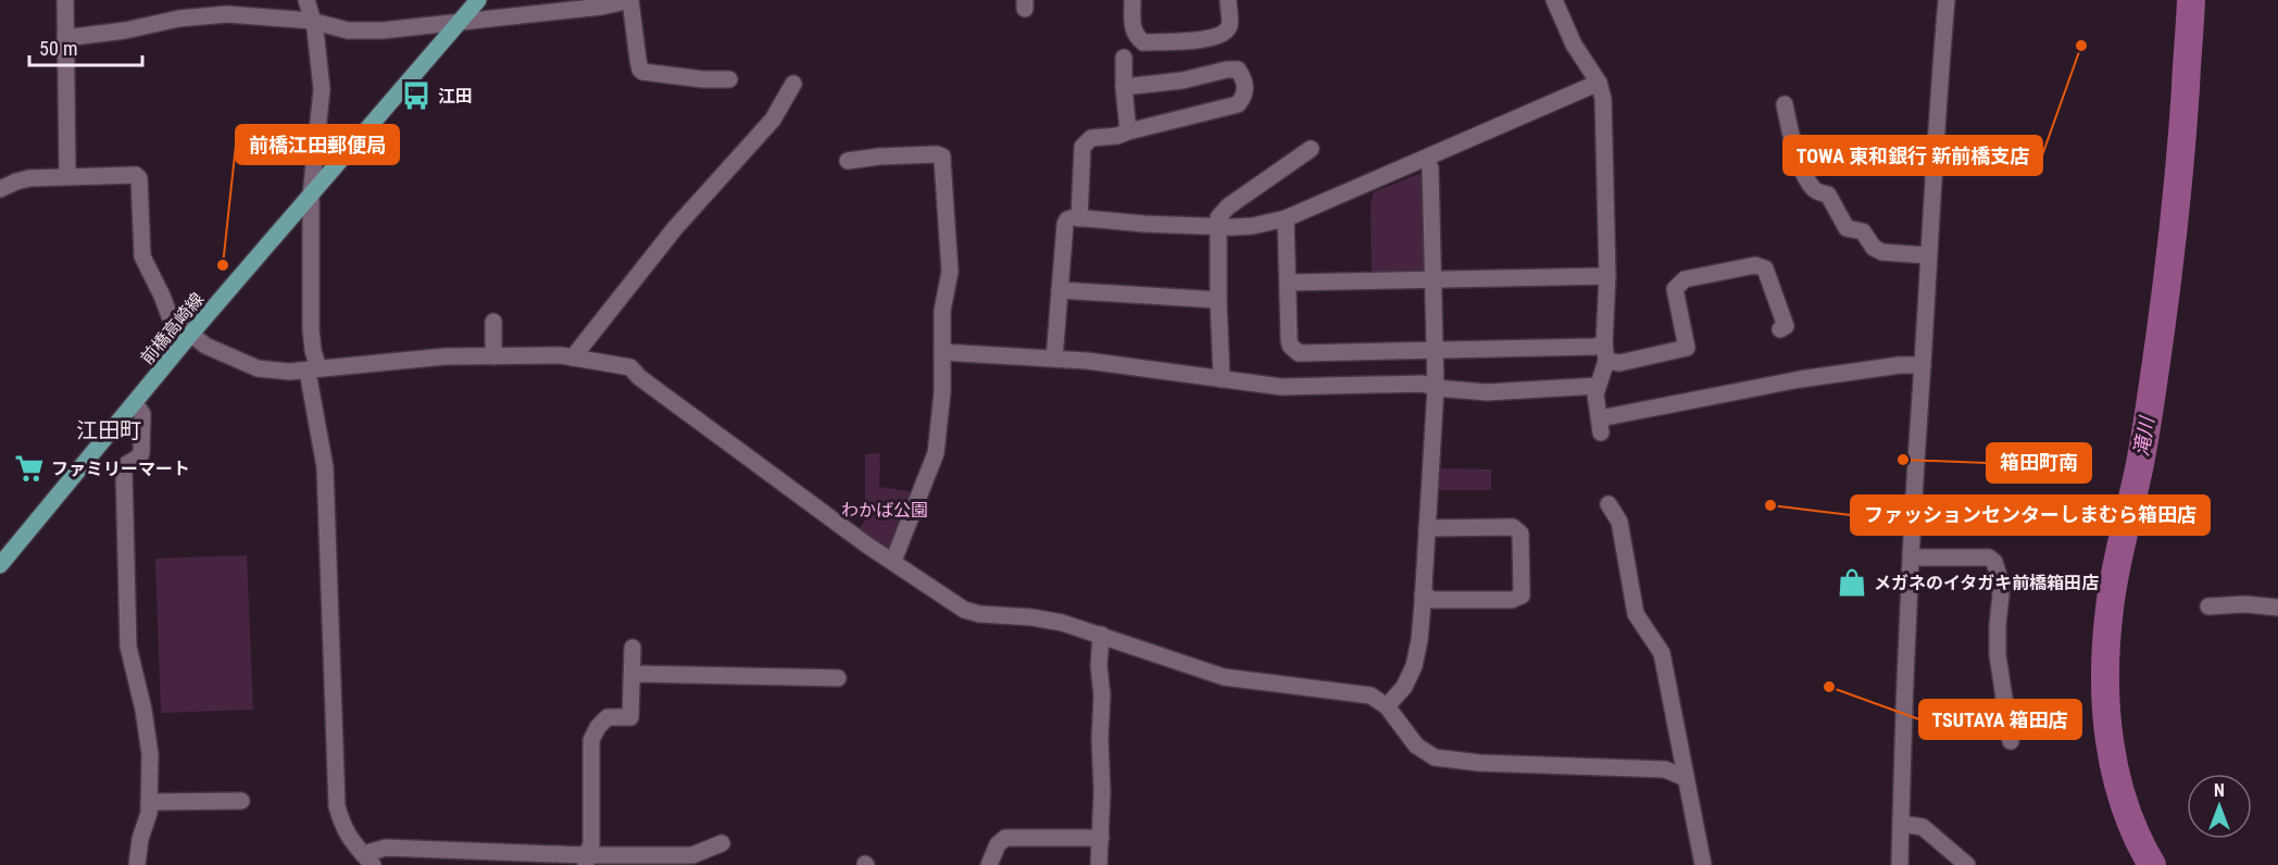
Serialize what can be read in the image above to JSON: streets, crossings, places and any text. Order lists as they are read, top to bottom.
{
  "streets": {
    "main road": ["前橋高崎線"]
  },
  "districts": ["江田町"],
  "water": ["滝川"],
  "parks": ["わかば公園"],
  "places": {
    "other": [
      "TOWA 東和銀行 新前橋支店",
      "前橋江田郵便局",
      "箱田町南",
      "ファッションセンターしまむら箱田店",
      "TSUTAYA 箱田店"
    ],
    "bus stop": ["江田"],
    "supermarket": ["ファミリーマート"],
    "shop": ["メガネのイタガキ前橋箱田店"]
  },
  "scale_bar": "50 m",
  "north": "top"
}
